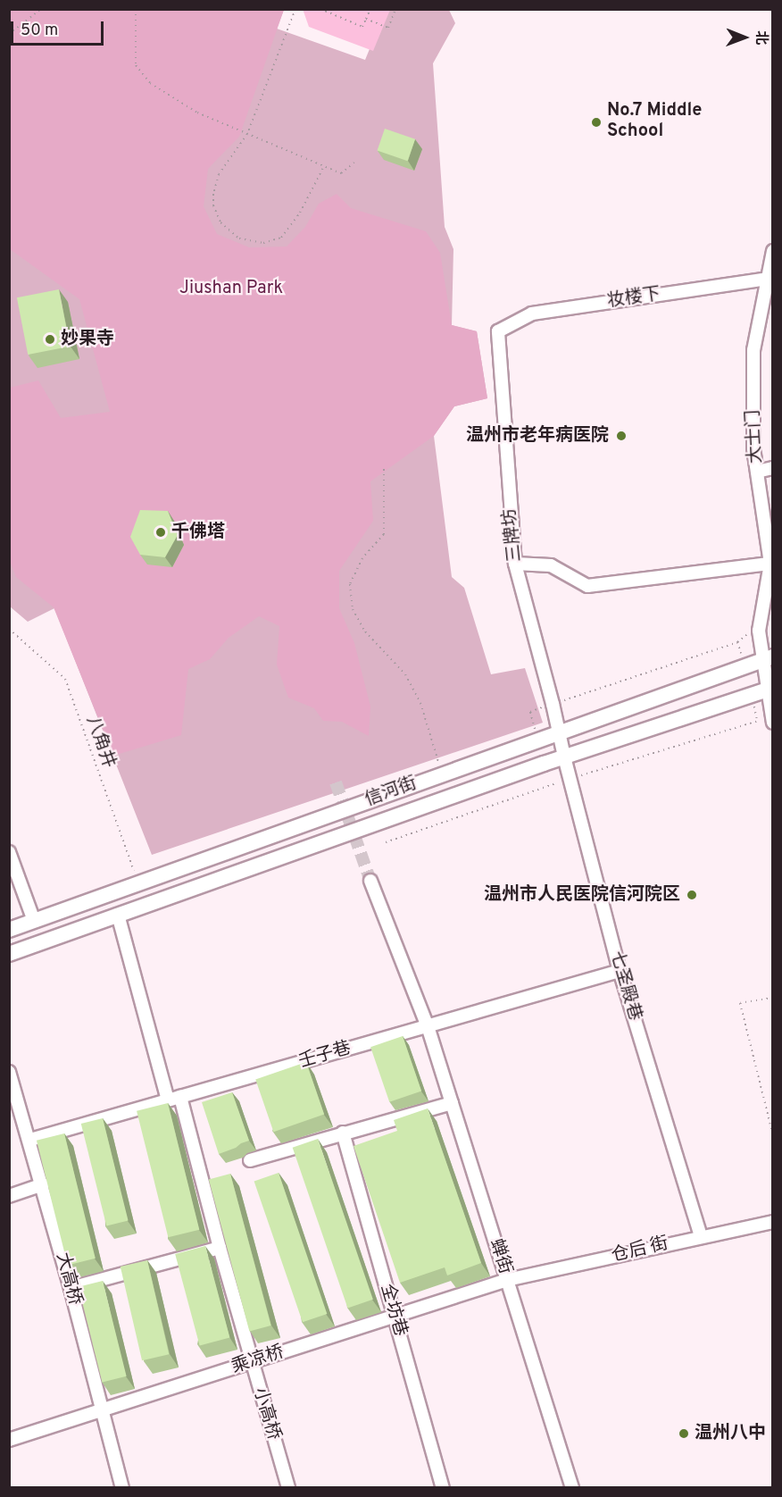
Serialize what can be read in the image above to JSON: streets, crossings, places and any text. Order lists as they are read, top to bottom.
{
  "streets": {
    "main road": ["信河街"],
    "street": [
      "妆楼下",
      "大士门",
      "三牌坊",
      "七圣殿巷",
      "壬子巷",
      "仓后 街",
      "蝉街",
      "大高桥",
      "全坊巷",
      "乘凉桥",
      "小高桥"
    ],
    "path": ["八角井"]
  },
  "crossings": [
    ["妆楼下", "大士门"],
    ["妆楼下", "三牌坊"],
    ["大士门", "信河街"],
    ["三牌坊", "信河街"],
    ["三牌坊", "七圣殿巷"],
    ["八角井", "信河街"],
    ["信河街", "七圣殿巷"],
    ["七圣殿巷", "壬子巷"],
    ["七圣殿巷", "仓后 街"],
    ["壬子巷", "蝉街"],
    ["壬子巷", "大高桥"],
    ["壬子巷", "小高桥"],
    ["仓后 街", "蝉街"],
    ["仓后 街", "乘凉桥"],
    ["蝉街", "乘凉桥"],
    ["大高桥", "乘凉桥"],
    ["全坊巷", "乘凉桥"],
    ["乘凉桥", "小高桥"]
  ],
  "parks": ["Jiushan Park"],
  "places": [
    "No.7 Middle School",
    "妙果寺",
    "温州市老年病医院",
    "千佛塔",
    "温州市人民医院信河院区",
    "温州八中"
  ],
  "scale_bar": "50 m",
  "north": "right"
}
